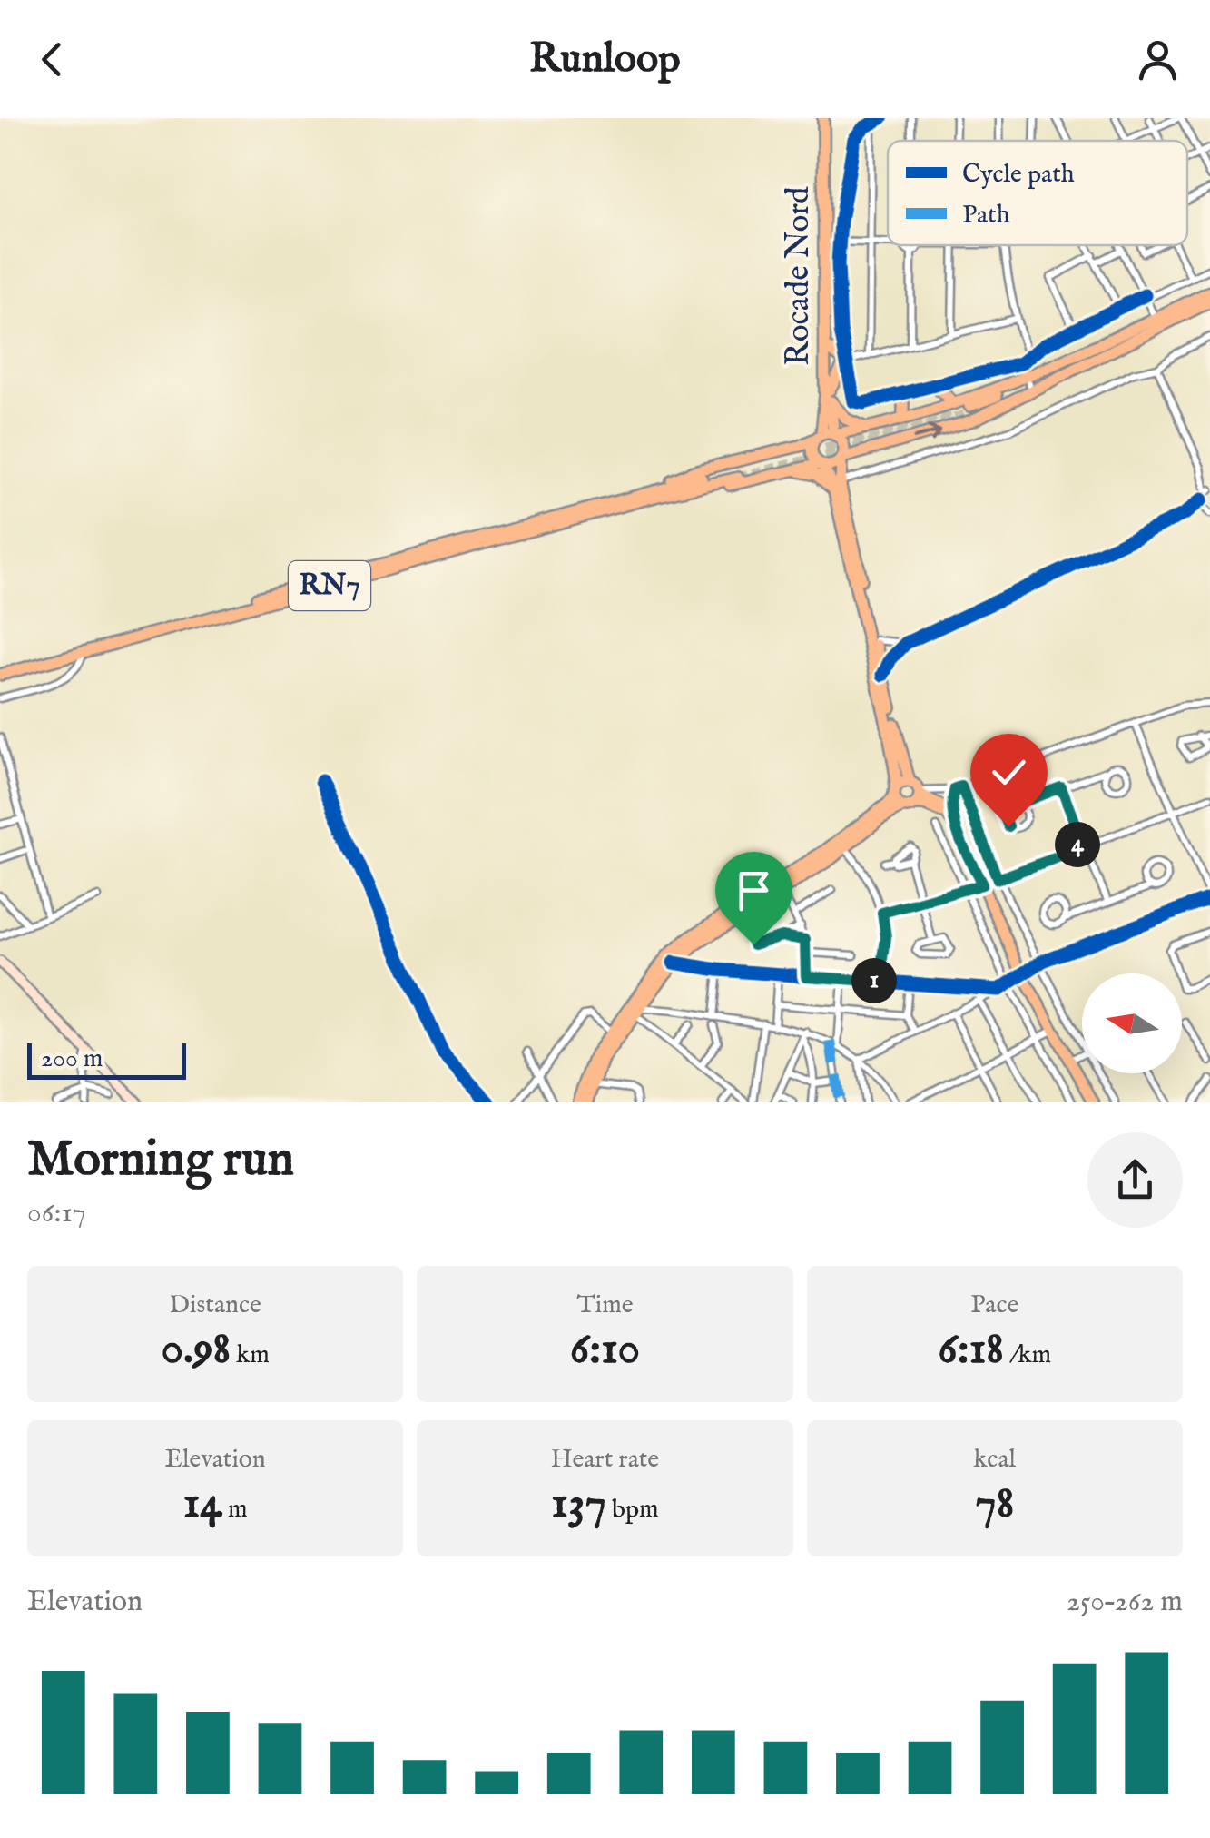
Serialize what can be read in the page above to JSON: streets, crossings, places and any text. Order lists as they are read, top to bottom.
{
  "streets": {
    "highway": ["Rocade Nord", "RN7"]
  },
  "legend": ["Cycle path", "Path"],
  "scale_bar": "200 m",
  "north": "left",
  "page": {
    "header": "Runloop",
    "pins": ["4", "1"],
    "scale": "200 m",
    "heading": ["Morning run", "06:17"],
    "stats": [
      ["Distance", "0.98 km"],
      ["Time", "6:10"],
      ["Pace", "6:18 /km"],
      ["Elevation", "14 m"],
      ["Heart rate", "137 bpm"],
      ["kcal", "78"]
    ],
    "chart": ["Elevation", "250–262 m"]
  }
}
